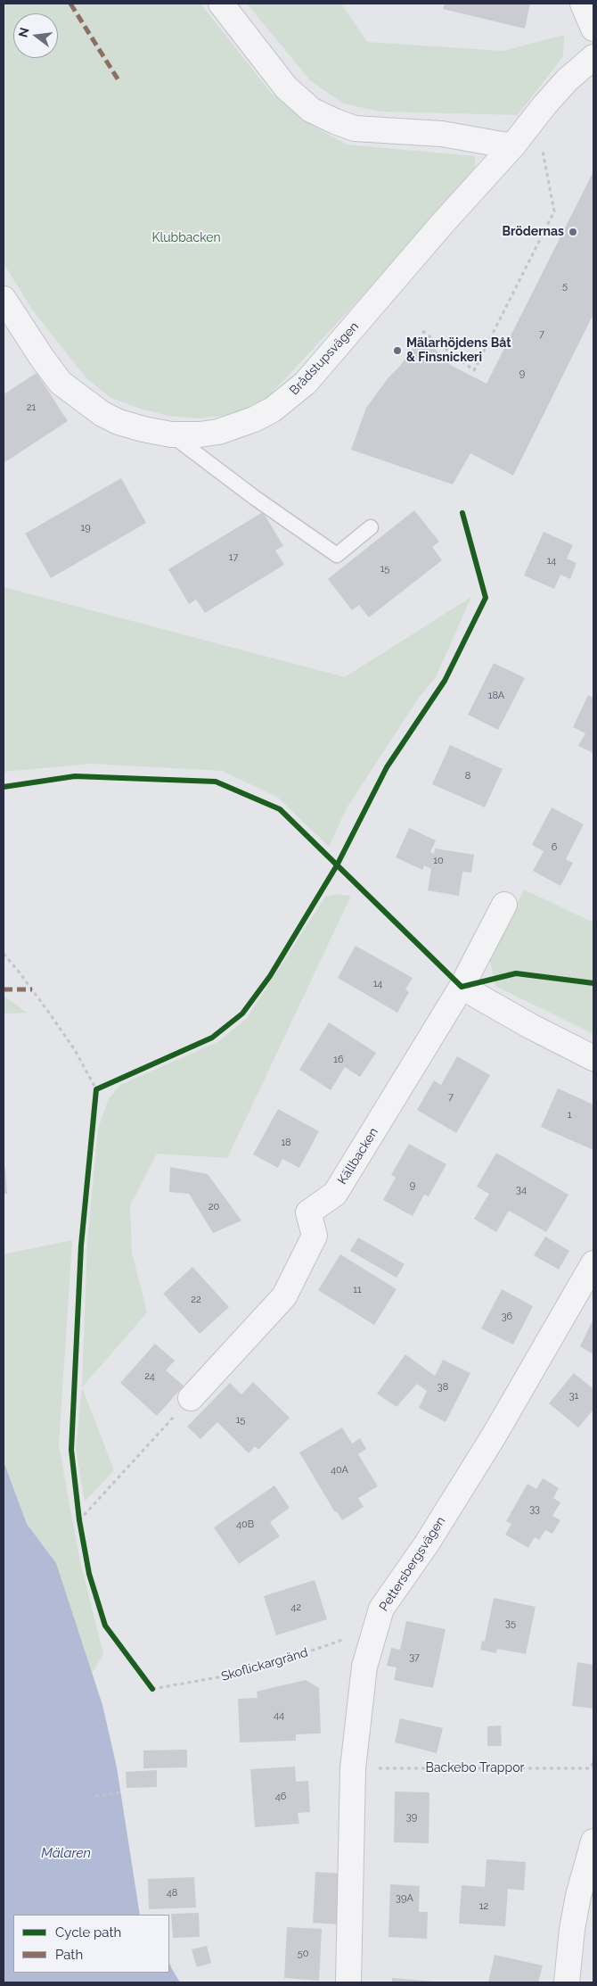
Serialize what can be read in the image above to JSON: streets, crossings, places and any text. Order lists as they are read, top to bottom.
{
  "streets": {
    "street": ["Brådstupsvägen", "Källbacken", "Pettersbergsvägen"],
    "path": ["Skoflickargränd", "Backebo Trappor"]
  },
  "crossings": [
    ["Pettersbergsvägen", "Skoflickargränd"],
    ["Pettersbergsvägen", "Backebo Trappor"]
  ],
  "water": ["Mälaren"],
  "parks": ["Klubbacken"],
  "places": ["Brödernas", "Mälarhöjdens Båt & Finsnickeri"],
  "house_numbers": [
    "5",
    "7",
    "9",
    "21",
    "19",
    "17",
    "14",
    "15",
    "18A",
    "8",
    "6",
    "10",
    "14",
    "16",
    "7",
    "1",
    "18",
    "9",
    "34",
    "20",
    "11",
    "22",
    "36",
    "24",
    "38",
    "31",
    "15",
    "40A",
    "33",
    "40B",
    "42",
    "35",
    "37",
    "44",
    "46",
    "39",
    "48",
    "39A",
    "12",
    "50"
  ],
  "legend": ["Cycle path", "Path"],
  "north": "left"
}
